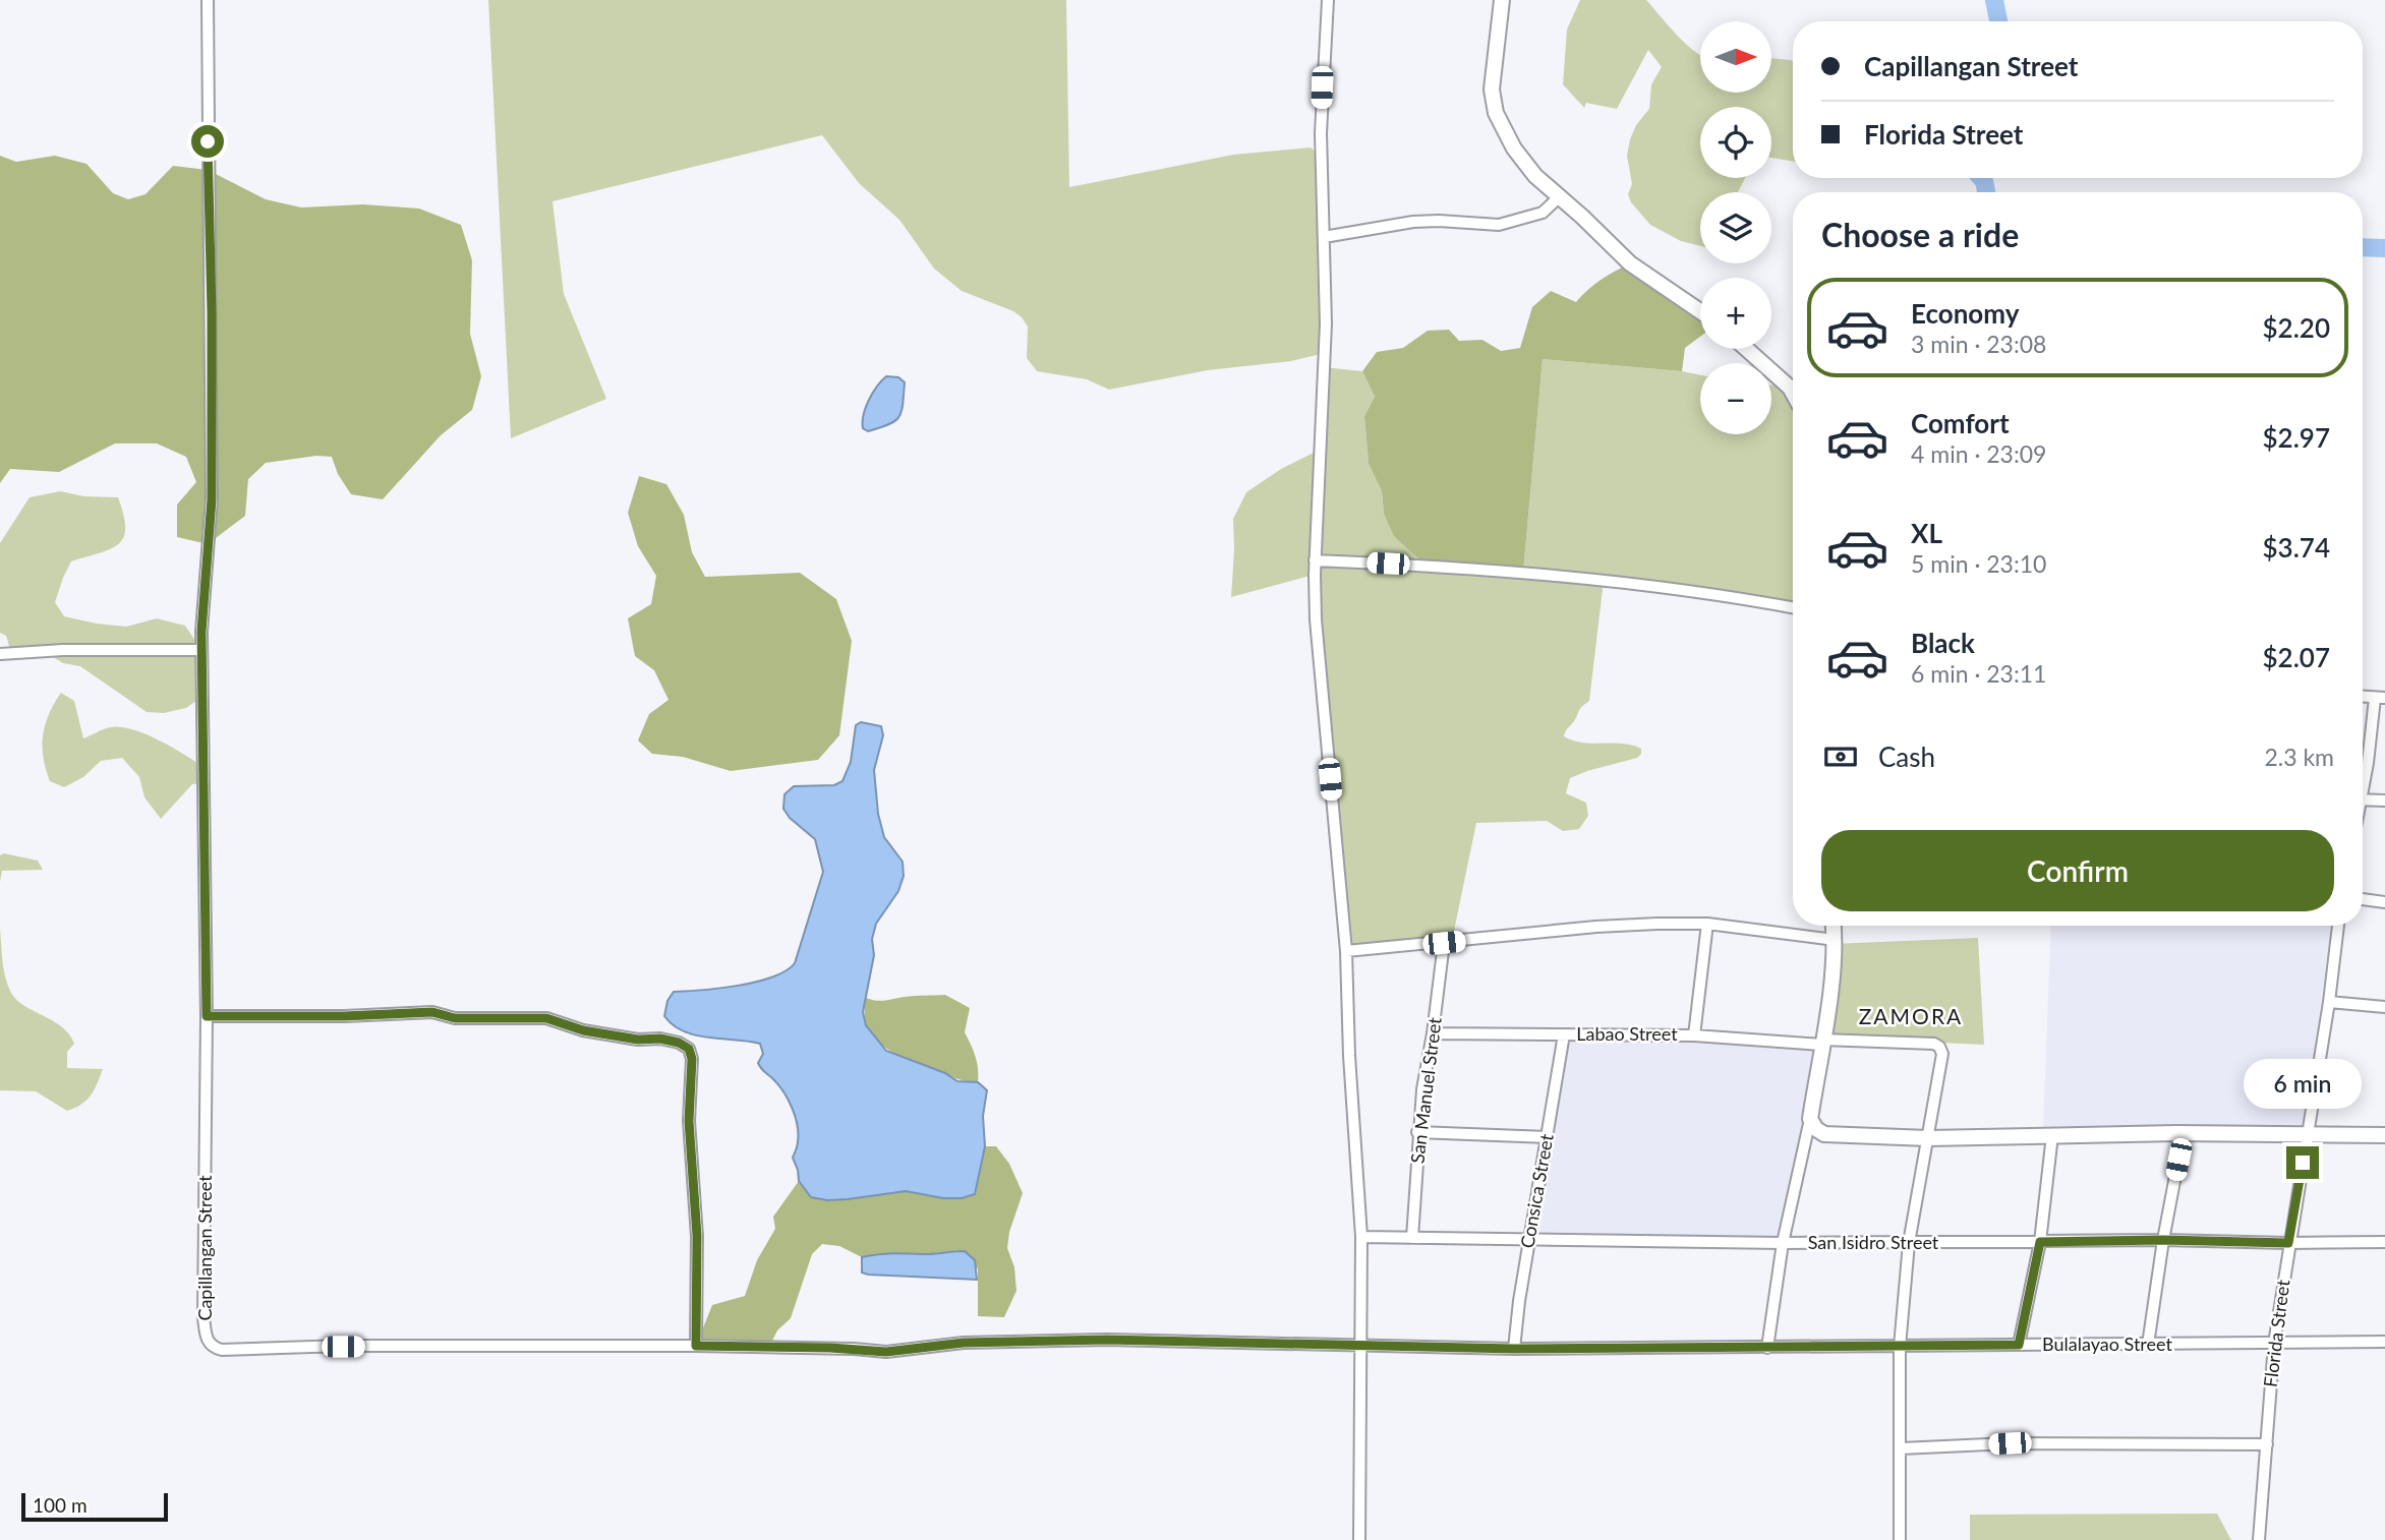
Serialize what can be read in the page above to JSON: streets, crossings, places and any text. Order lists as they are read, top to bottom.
{
  "streets": {
    "street": [
      "Labao Street",
      "San Manuel Street",
      "Consica Street",
      "San Isidro Street",
      "Capillangan Street",
      "Florida Street",
      "Bulalayao Street"
    ]
  },
  "crossings": [
    ["Labao Street", "San Manuel Street"],
    ["Labao Street", "Consica Street"],
    ["San Manuel Street", "San Isidro Street"],
    ["Consica Street", "San Isidro Street"],
    ["Consica Street", "Bulalayao Street"],
    ["San Isidro Street", "Florida Street"],
    ["Capillangan Street", "Bulalayao Street"],
    ["Florida Street", "Bulalayao Street"]
  ],
  "districts": ["ZAMORA"],
  "scale_bar": "100 m",
  "north": "right",
  "page": {
    "map_buttons": ["+", "−"],
    "banner": ["Capillangan Street", "Florida Street"],
    "heading": "Choose a ride",
    "list": [
      {
        "name": "Economy",
        "note": "3 min · 23:08",
        "value": "$2.20"
      },
      {
        "name": "Comfort",
        "note": "4 min · 23:09",
        "value": "$2.97"
      },
      {
        "name": "XL",
        "note": "5 min · 23:10",
        "value": "$3.74"
      },
      {
        "name": "Black",
        "note": "6 min · 23:11",
        "value": "$2.07"
      }
    ],
    "pay": ["Cash", "2.3 km"],
    "buttons": "Confirm",
    "bubble": "6 min",
    "scale": "100 m"
  }
}
